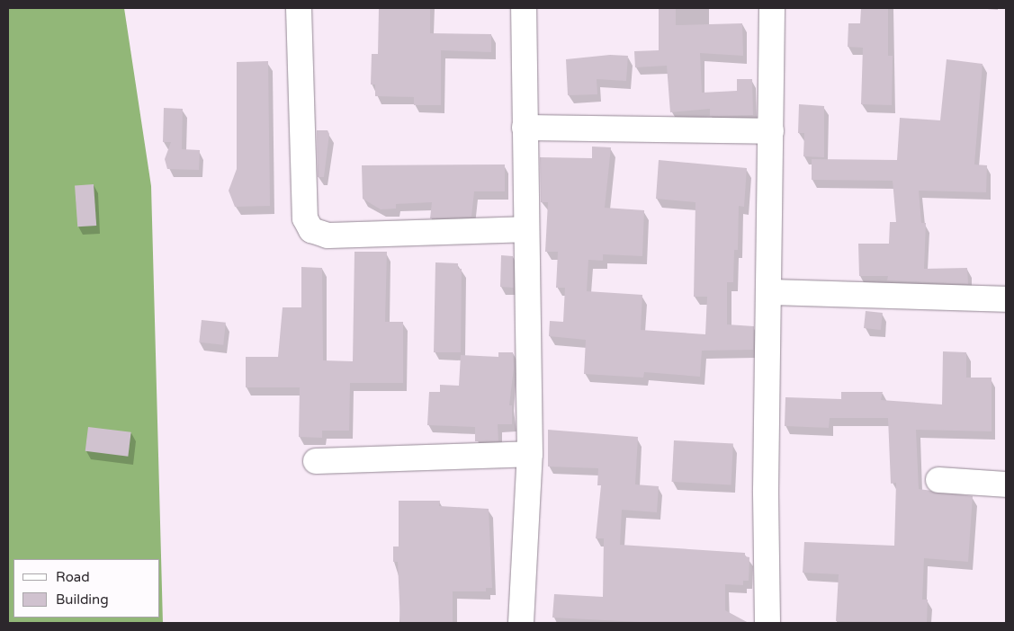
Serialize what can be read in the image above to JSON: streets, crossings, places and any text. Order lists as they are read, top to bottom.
{
  "legend": ["Road", "Building"]
}
